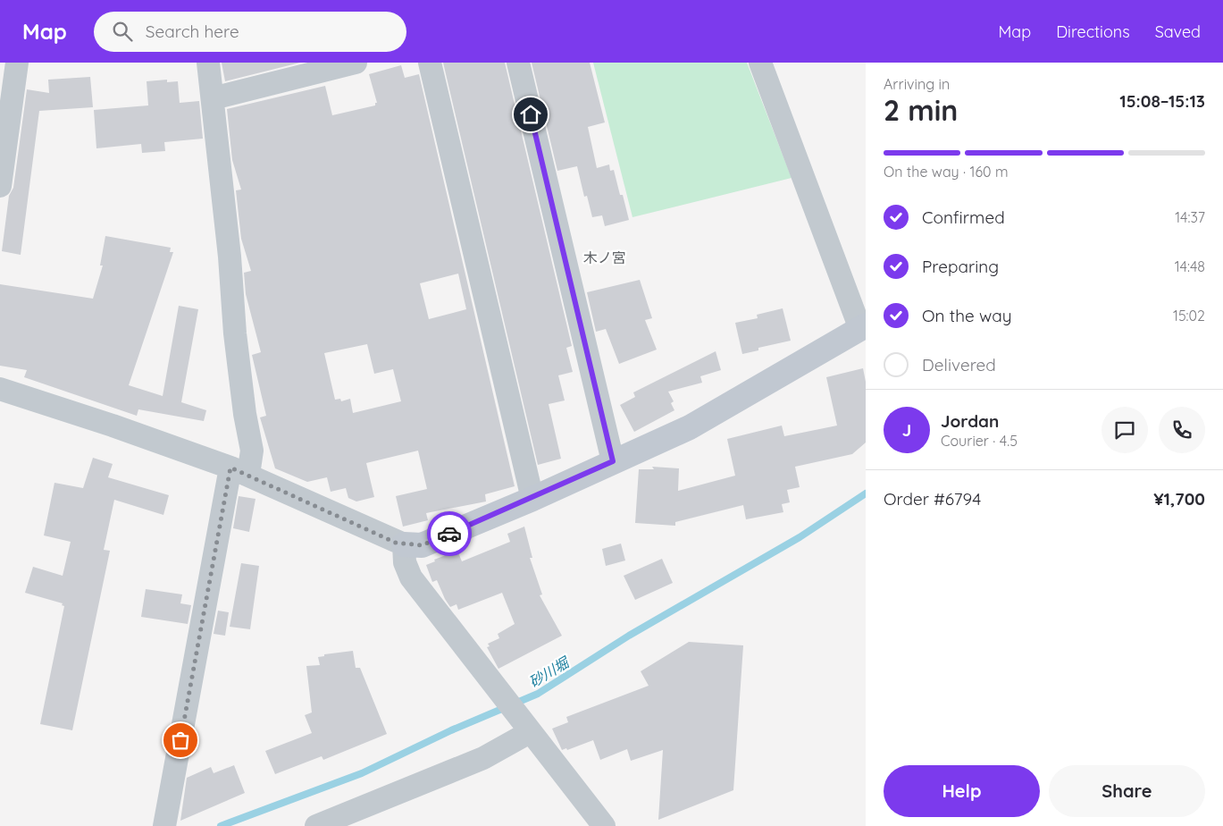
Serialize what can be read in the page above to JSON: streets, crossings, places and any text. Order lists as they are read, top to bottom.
{
  "districts": ["木ノ宮"],
  "water": ["砂川堀"],
  "page": {
    "header": "Map",
    "search": "Search here",
    "nav": ["Map", "Directions", "Saved"],
    "heading": ["2 min", "Arriving in", "15:08–15:13"],
    "panel": [
      "Jordan",
      "Courier · 4.5",
      "Order #6794",
      "¥1,700"
    ],
    "bar": "On the way · 160 m",
    "list": [
      ["Confirmed", "14:37"],
      ["Preparing", "14:48"],
      ["On the way", "15:02"],
      "Delivered"
    ],
    "round": "J",
    "buttons": ["Help", "Share"]
  }
}
